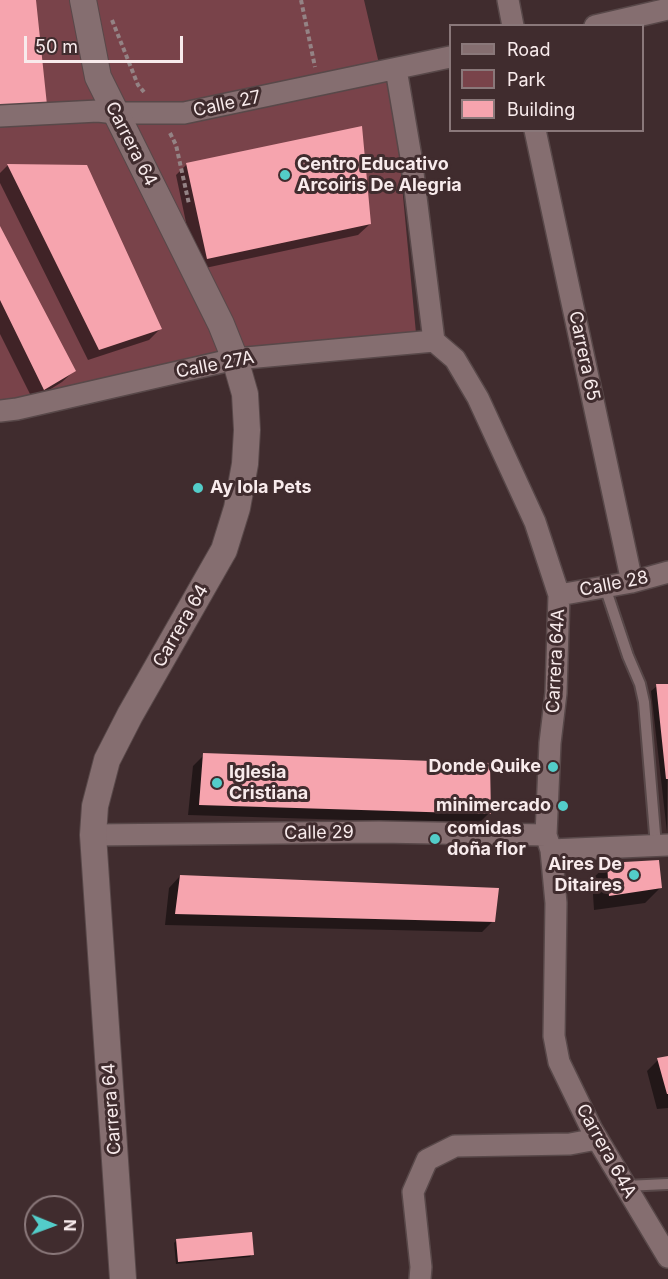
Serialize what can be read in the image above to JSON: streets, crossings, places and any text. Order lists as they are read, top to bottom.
{
  "streets": {
    "street": [
      "Calle 27",
      "Carrera 64",
      "Carrera 65",
      "Calle 27A",
      "Calle 28",
      "Carrera 64A",
      "Calle 29"
    ]
  },
  "crossings": [
    ["Calle 27", "Carrera 64"],
    ["Carrera 64", "Calle 27A"],
    ["Carrera 64", "Calle 29"],
    ["Carrera 65", "Calle 28"],
    ["Calle 27A", "Carrera 64A"],
    ["Calle 28", "Carrera 64A"],
    ["Carrera 64A", "Calle 29"]
  ],
  "places": [
    "Centro Educativo Arcoiris De Alegria",
    "Ay lola Pets",
    "Donde Quike",
    "Iglesia Cristiana",
    "minimercado",
    "comidas doña flor",
    "Aires De Ditaires"
  ],
  "legend": ["Road", "Park", "Building"],
  "scale_bar": "50 m",
  "north": "right"
}
